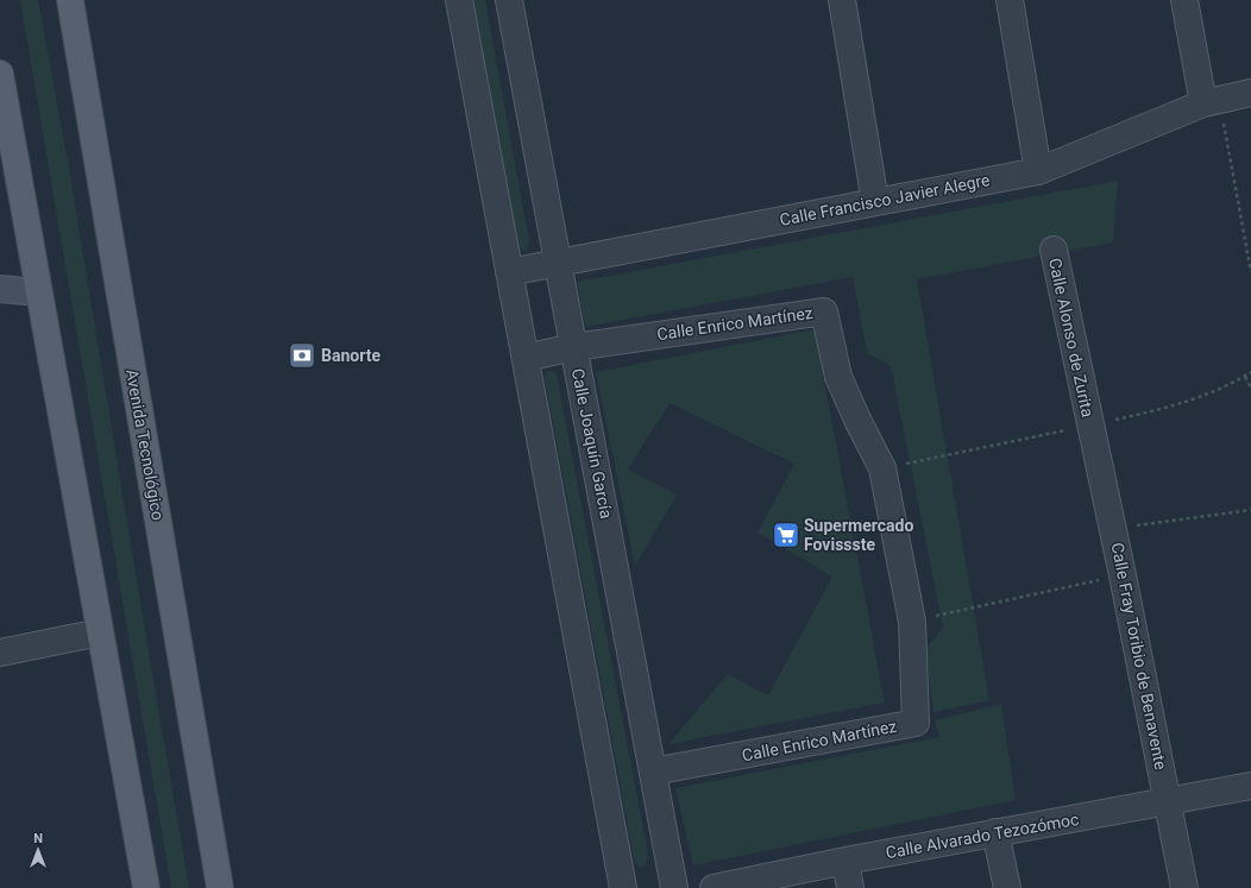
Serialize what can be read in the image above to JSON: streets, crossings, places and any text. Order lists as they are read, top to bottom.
{
  "streets": {
    "main road": ["Avenida Tecnológico"],
    "street": [
      "Calle Francisco Javier Alegre",
      "Calle Enrico Martínez",
      "Calle Alonso de Zurita",
      "Calle Joaquín García",
      "Calle Fray Toribio de Benavente",
      "Calle Alvarado Tezozómoc"
    ]
  },
  "crossings": [
    ["Calle Francisco Javier Alegre", "Calle Joaquín García"],
    ["Calle Enrico Martínez", "Calle Joaquín García"],
    ["Calle Alonso de Zurita", "Calle Fray Toribio de Benavente"],
    ["Calle Fray Toribio de Benavente", "Calle Alvarado Tezozómoc"]
  ],
  "places": {
    "bank": ["Banorte"],
    "supermarket": ["Supermercado Fovissste"]
  },
  "north": "top"
}
